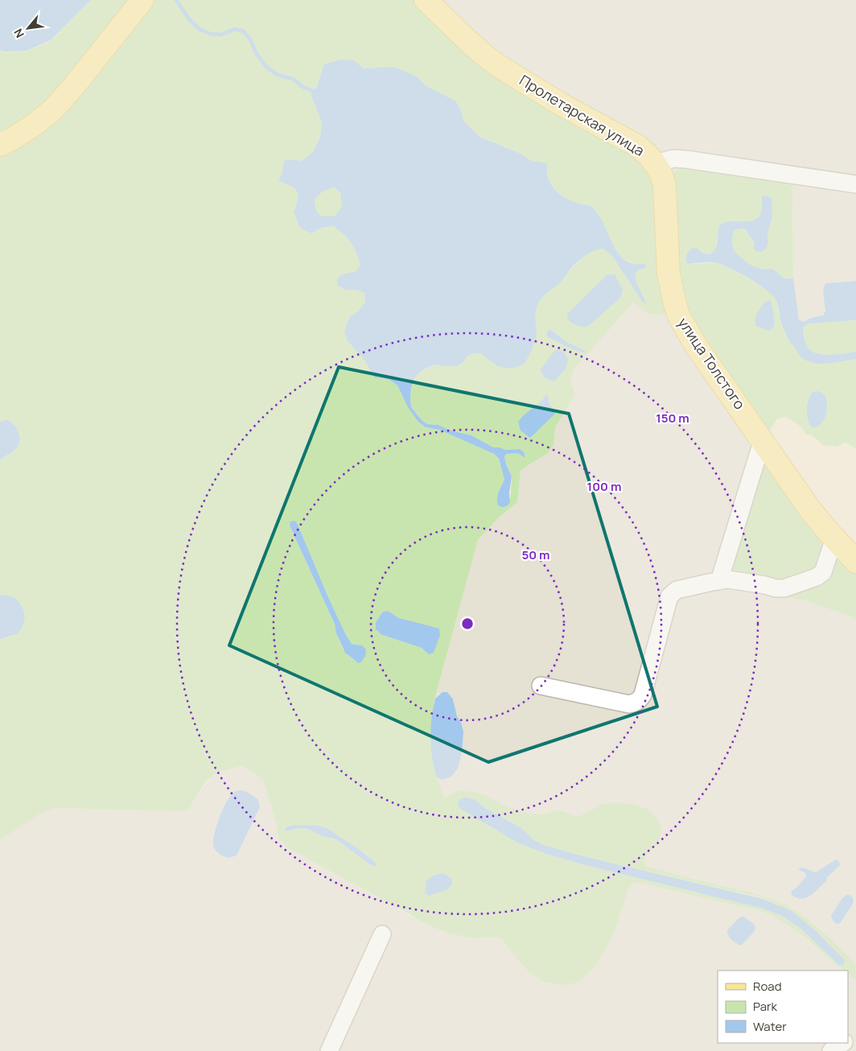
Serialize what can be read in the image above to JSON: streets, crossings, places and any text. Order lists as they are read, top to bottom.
{
  "streets": {
    "main road": ["Пролетарская улица", "улица Толстого"]
  },
  "crossings": [
    ["Пролетарская улица", "улица Толстого"]
  ],
  "legend": ["Road", "Park", "Water"],
  "north": "bottom left",
  "rings": ["150 m", "100 m", "50 m"]
}
